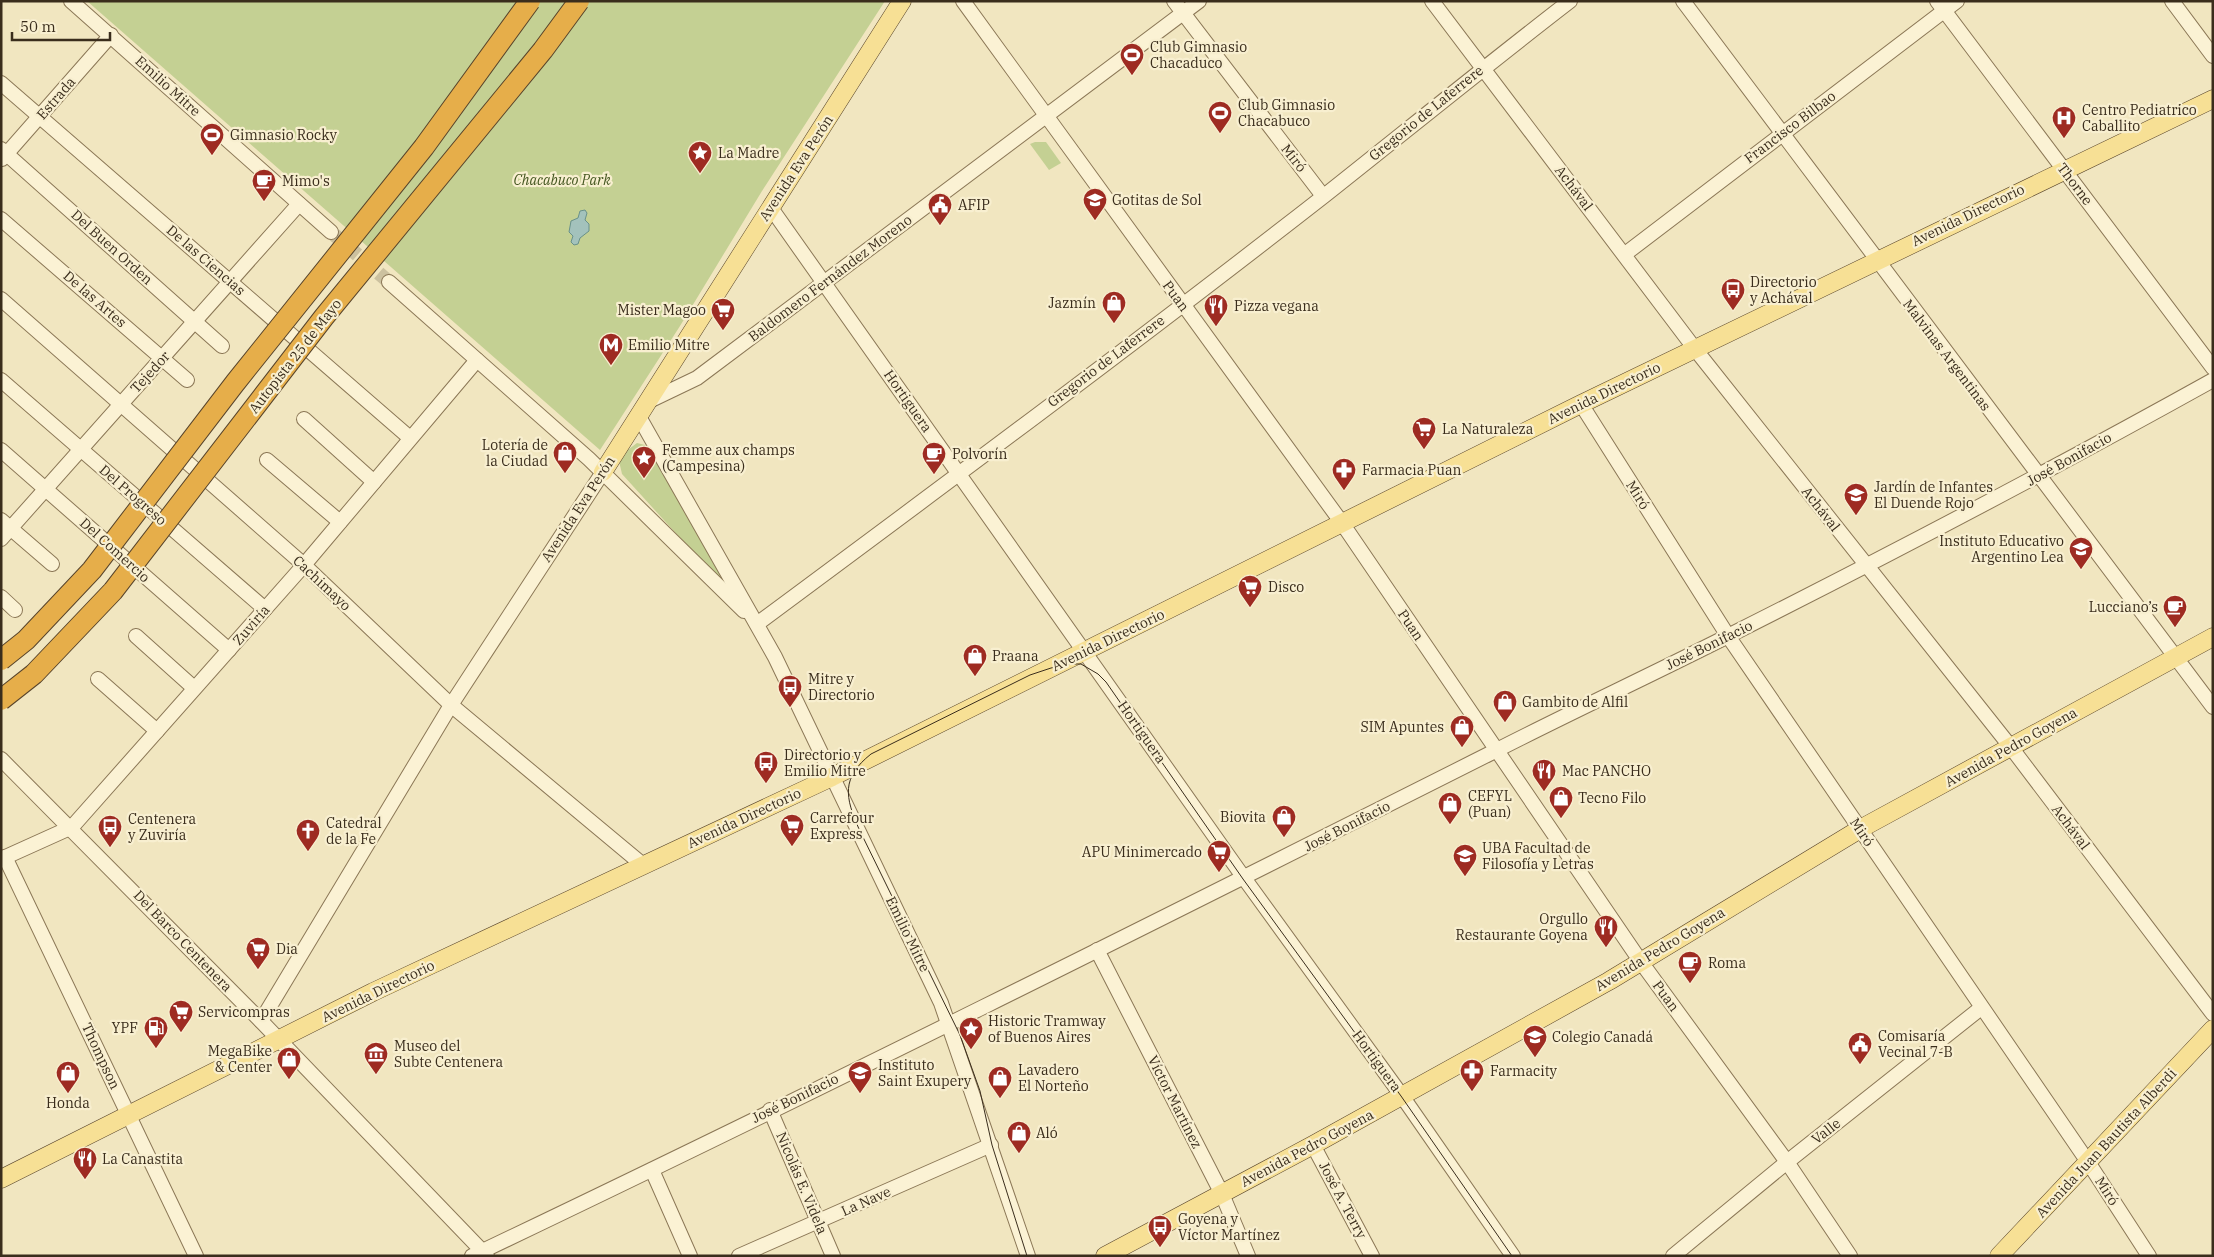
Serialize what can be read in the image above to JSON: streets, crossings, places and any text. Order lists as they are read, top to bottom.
{
  "streets": {
    "highway": ["Autopista 25 de Mayo"],
    "main road": [
      "Avenida Eva Perón",
      "Avenida Directorio",
      "Avenida Pedro Goyena",
      "Avenida Juan Bautista Alberdi"
    ],
    "street": [
      "Emilio Mitre",
      "Estrada",
      "Gregorio de Laferrere",
      "Francisco Bilbao",
      "Miró",
      "Thorne",
      "Achával",
      "Del Buen Orden",
      "De las Ciencias",
      "Baldomero Fernández Moreno",
      "Puan",
      "De las Artes",
      "Malvinas Argentinas",
      "Tejedor",
      "Hortiguera",
      "José Bonifacio",
      "Del Progreso",
      "Del Comercio",
      "Cachimayo",
      "Zuviría",
      "Del Barco Centenera",
      "Thompson",
      "Víctor Martínez",
      "Valle",
      "Nicolás E. Videla",
      "José A. Terry",
      "La Nave"
    ]
  },
  "crossings": [
    ["Emilio Mitre", "Estrada"],
    ["Emilio Mitre", "Gregorio de Laferrere"],
    ["Emilio Mitre", "Avenida Eva Perón"],
    ["Emilio Mitre", "Avenida Directorio"],
    ["Emilio Mitre", "Baldomero Fernández Moreno"],
    ["Emilio Mitre", "Tejedor"],
    ["Emilio Mitre", "José Bonifacio"],
    ["Emilio Mitre", "Zuviría"],
    ["Emilio Mitre", "La Nave"],
    ["Estrada", "Del Buen Orden"],
    ["Estrada", "De las Ciencias"],
    ["Gregorio de Laferrere", "Miró"],
    ["Gregorio de Laferrere", "Achával"],
    ["Gregorio de Laferrere", "Puan"],
    ["Gregorio de Laferrere", "Hortiguera"],
    ["Francisco Bilbao", "Thorne"],
    ["Francisco Bilbao", "Achával"],
    ["Francisco Bilbao", "Malvinas Argentinas"],
    ["Miró", "Avenida Directorio"],
    ["Miró", "Baldomero Fernández Moreno"],
    ["Miró", "José Bonifacio"],
    ["Miró", "Avenida Pedro Goyena"],
    ["Miró", "Valle"],
    ["Miró", "Avenida Juan Bautista Alberdi"],
    ["Avenida Eva Perón", "Baldomero Fernández Moreno"],
    ["Avenida Eva Perón", "Hortiguera"],
    ["Avenida Eva Perón", "Cachimayo"],
    ["Avenida Eva Perón", "Del Barco Centenera"],
    ["Thorne", "Avenida Directorio"],
    ["Achával", "Avenida Directorio"],
    ["Achával", "José Bonifacio"],
    ["Achával", "Avenida Pedro Goyena"],
    ["Avenida Directorio", "Puan"],
    ["Avenida Directorio", "Malvinas Argentinas"],
    ["Avenida Directorio", "Hortiguera"],
    ["Avenida Directorio", "Cachimayo"],
    ["Avenida Directorio", "Del Barco Centenera"],
    ["Avenida Directorio", "Thompson"],
    ["Del Buen Orden", "Tejedor"],
    ["De las Ciencias", "Tejedor"],
    ["De las Ciencias", "Zuviría"],
    ["Baldomero Fernández Moreno", "Puan"],
    ["Baldomero Fernández Moreno", "Hortiguera"],
    ["Puan", "José Bonifacio"],
    ["Puan", "Avenida Pedro Goyena"],
    ["Puan", "Valle"],
    ["De las Artes", "Tejedor"],
    ["Malvinas Argentinas", "José Bonifacio"],
    ["Malvinas Argentinas", "Avenida Pedro Goyena"],
    ["Tejedor", "Del Progreso"],
    ["Tejedor", "Del Comercio"],
    ["Tejedor", "Cachimayo"],
    ["Hortiguera", "José Bonifacio"],
    ["Hortiguera", "Avenida Pedro Goyena"],
    ["José Bonifacio", "Del Barco Centenera"],
    ["José Bonifacio", "Víctor Martínez"],
    ["José Bonifacio", "Nicolás E. Videla"],
    ["Del Progreso", "Zuviría"],
    ["Del Comercio", "Zuviría"],
    ["Cachimayo", "Zuviría"],
    ["Zuviría", "Del Barco Centenera"],
    ["Zuviría", "Thompson"],
    ["Avenida Pedro Goyena", "Víctor Martínez"],
    ["Avenida Pedro Goyena", "José A. Terry"],
    ["Nicolás E. Videla", "La Nave"]
  ],
  "parks": ["Chacabuco Park"],
  "places": {
    "sports": ["Club Gimnasio Chacaduco", "Club Gimnasio Chacabuco", "Gimnasio Rocky"],
    "hospital": ["Centro Pediatrico Caballito"],
    "place": ["La Madre", "Femme aux champs (Campesina)", "Historic Tramway of Buenos Aires"],
    "cafe": [
      "Mimo's",
      "Polvorín",
      "Lucciano’s",
      "Roma"
    ],
    "school or university": [
      "Gotitas de Sol",
      "Jardín de Infantes El Duende Rojo",
      "Instituto Educativo Argentino Lea",
      "UBA Facultad de Filosofía y Letras",
      "Colegio Canadá",
      "Instituto Saint Exupery"
    ],
    "public building": ["AFIP", "Comisaría Vecinal 7-B"],
    "bus stop": [
      "Directorio y Achával",
      "Mitre y Directorio",
      "Directorio y Emilio Mitre",
      "Centenera y Zuviría",
      "Goyena y Víctor Martínez"
    ],
    "shop": [
      "Jazmín",
      "Lotería de la Ciudad",
      "Praana",
      "Gambito de Alfil",
      "SIM Apuntes",
      "Tecno Filo",
      "CEFYL (Puan)",
      "Biovita",
      "MegaBike & Center",
      "Honda",
      "Lavadero El Norteño",
      "Aló"
    ],
    "restaurant": [
      "Pizza vegana",
      "Mac PANCHO",
      "Orgullo Restaurante Goyena",
      "La Canastita"
    ],
    "supermarket": [
      "Mister Magoo",
      "La Naturaleza",
      "Disco",
      "Carrefour Express",
      "APU Minimercado",
      "Dia",
      "Servicompras"
    ],
    "metro station": ["Emilio Mitre"],
    "pharmacy": ["Farmacia Puan", "Farmacity"],
    "church": ["Catedral de la Fe"],
    "fuel station": ["YPF"],
    "museum": ["Museo del Subte Centenera"]
  },
  "scale_bar": "50 m"
}
